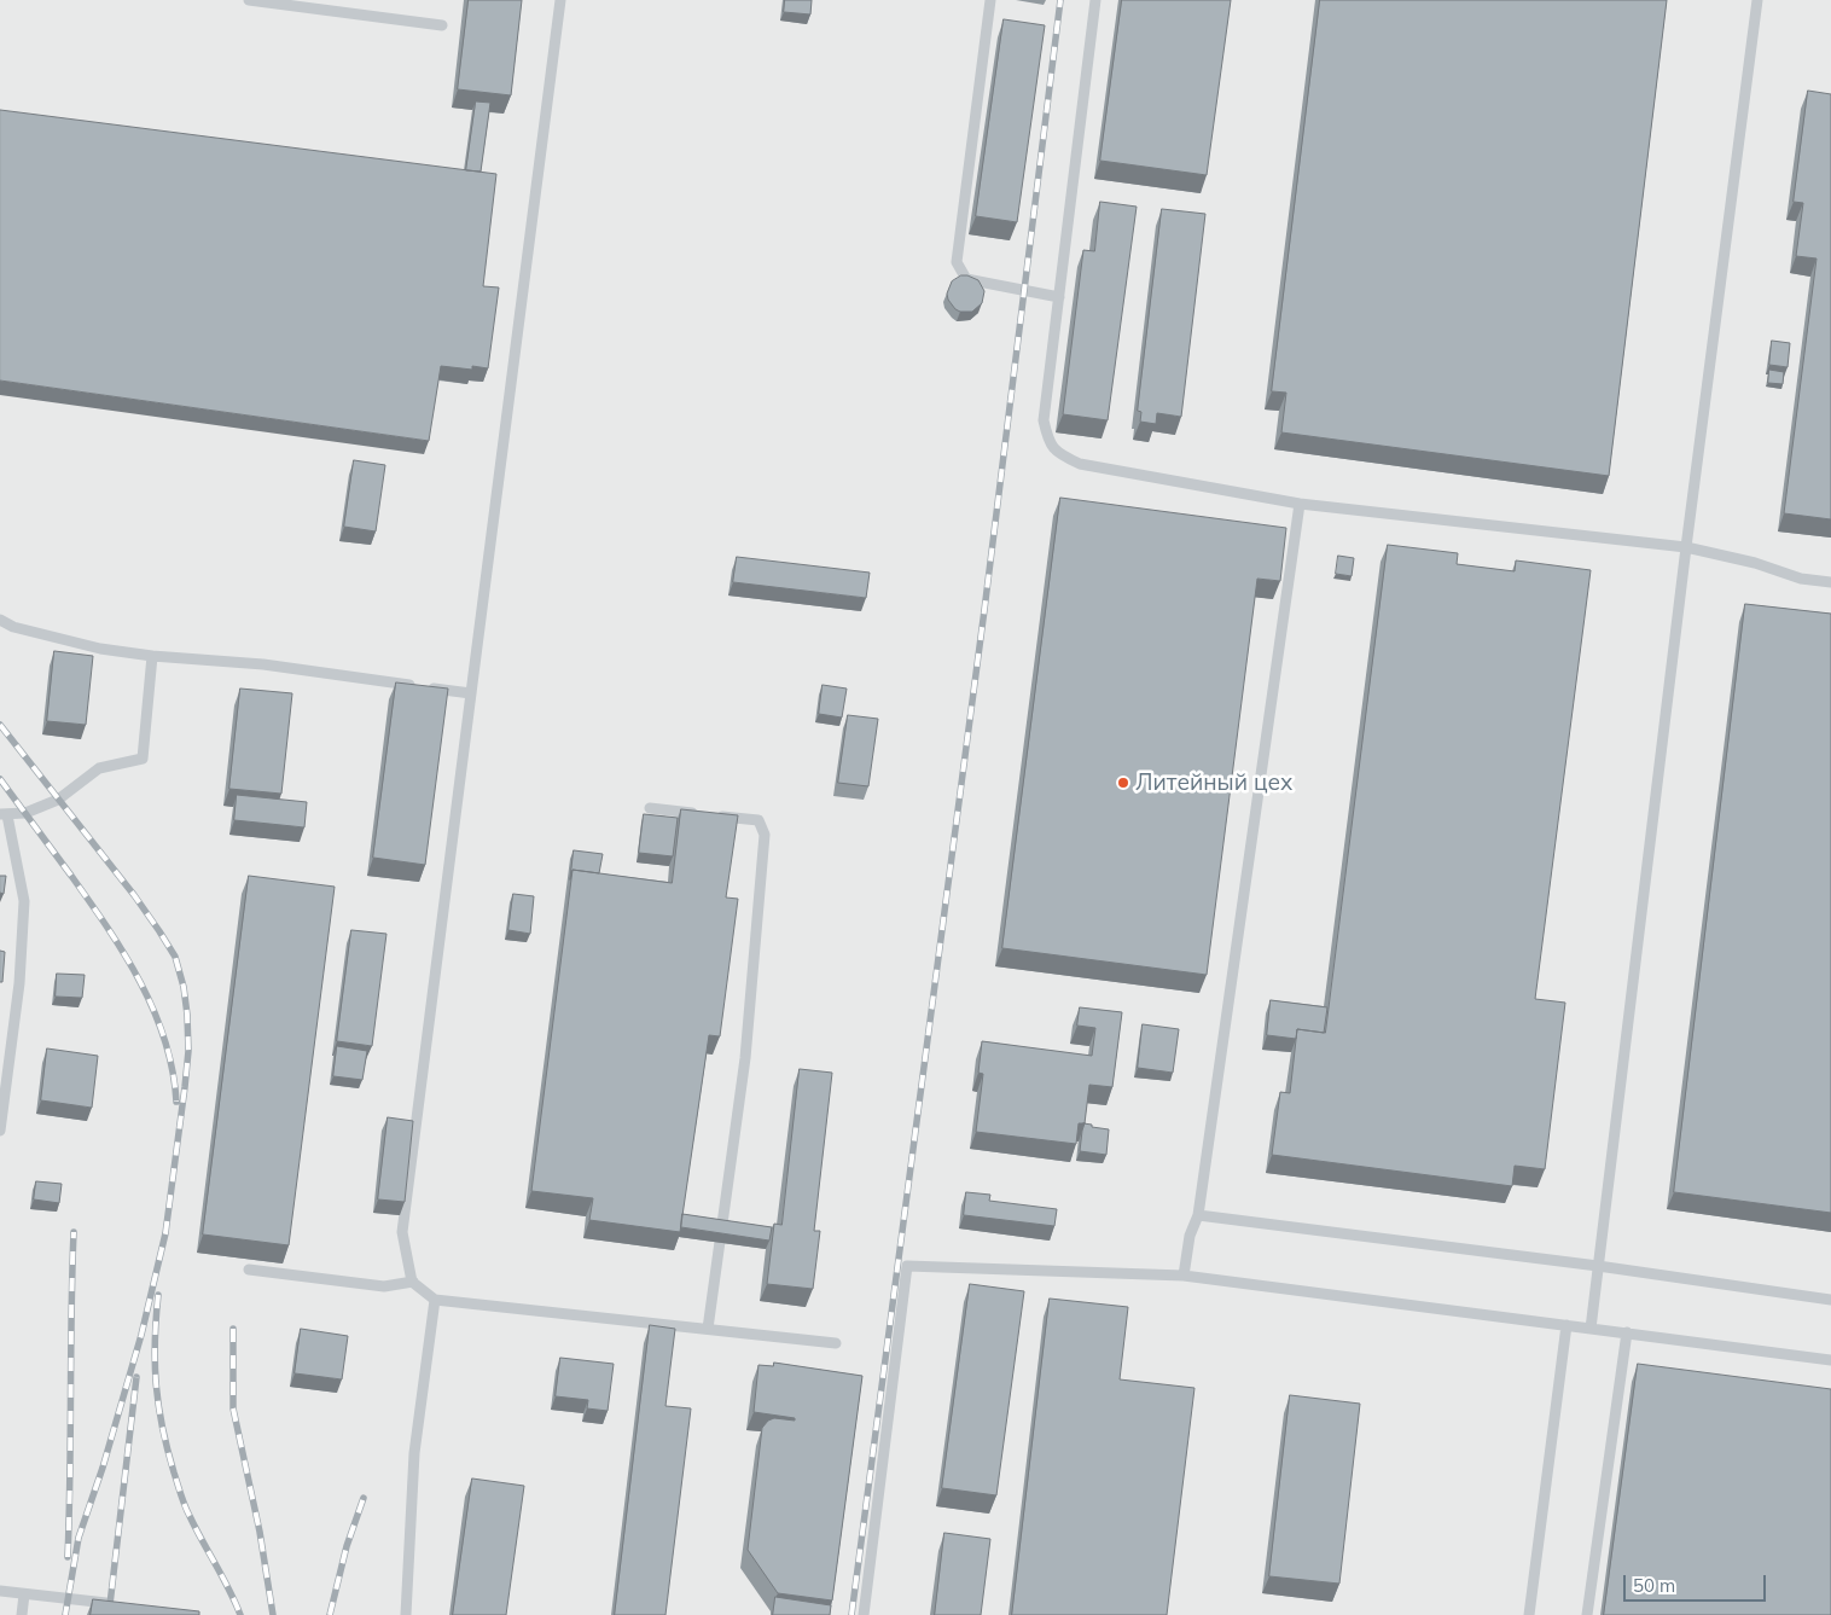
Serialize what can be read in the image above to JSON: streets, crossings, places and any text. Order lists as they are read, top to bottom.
{
  "places": ["Литейный цех"],
  "scale_bar": "50 m"
}
